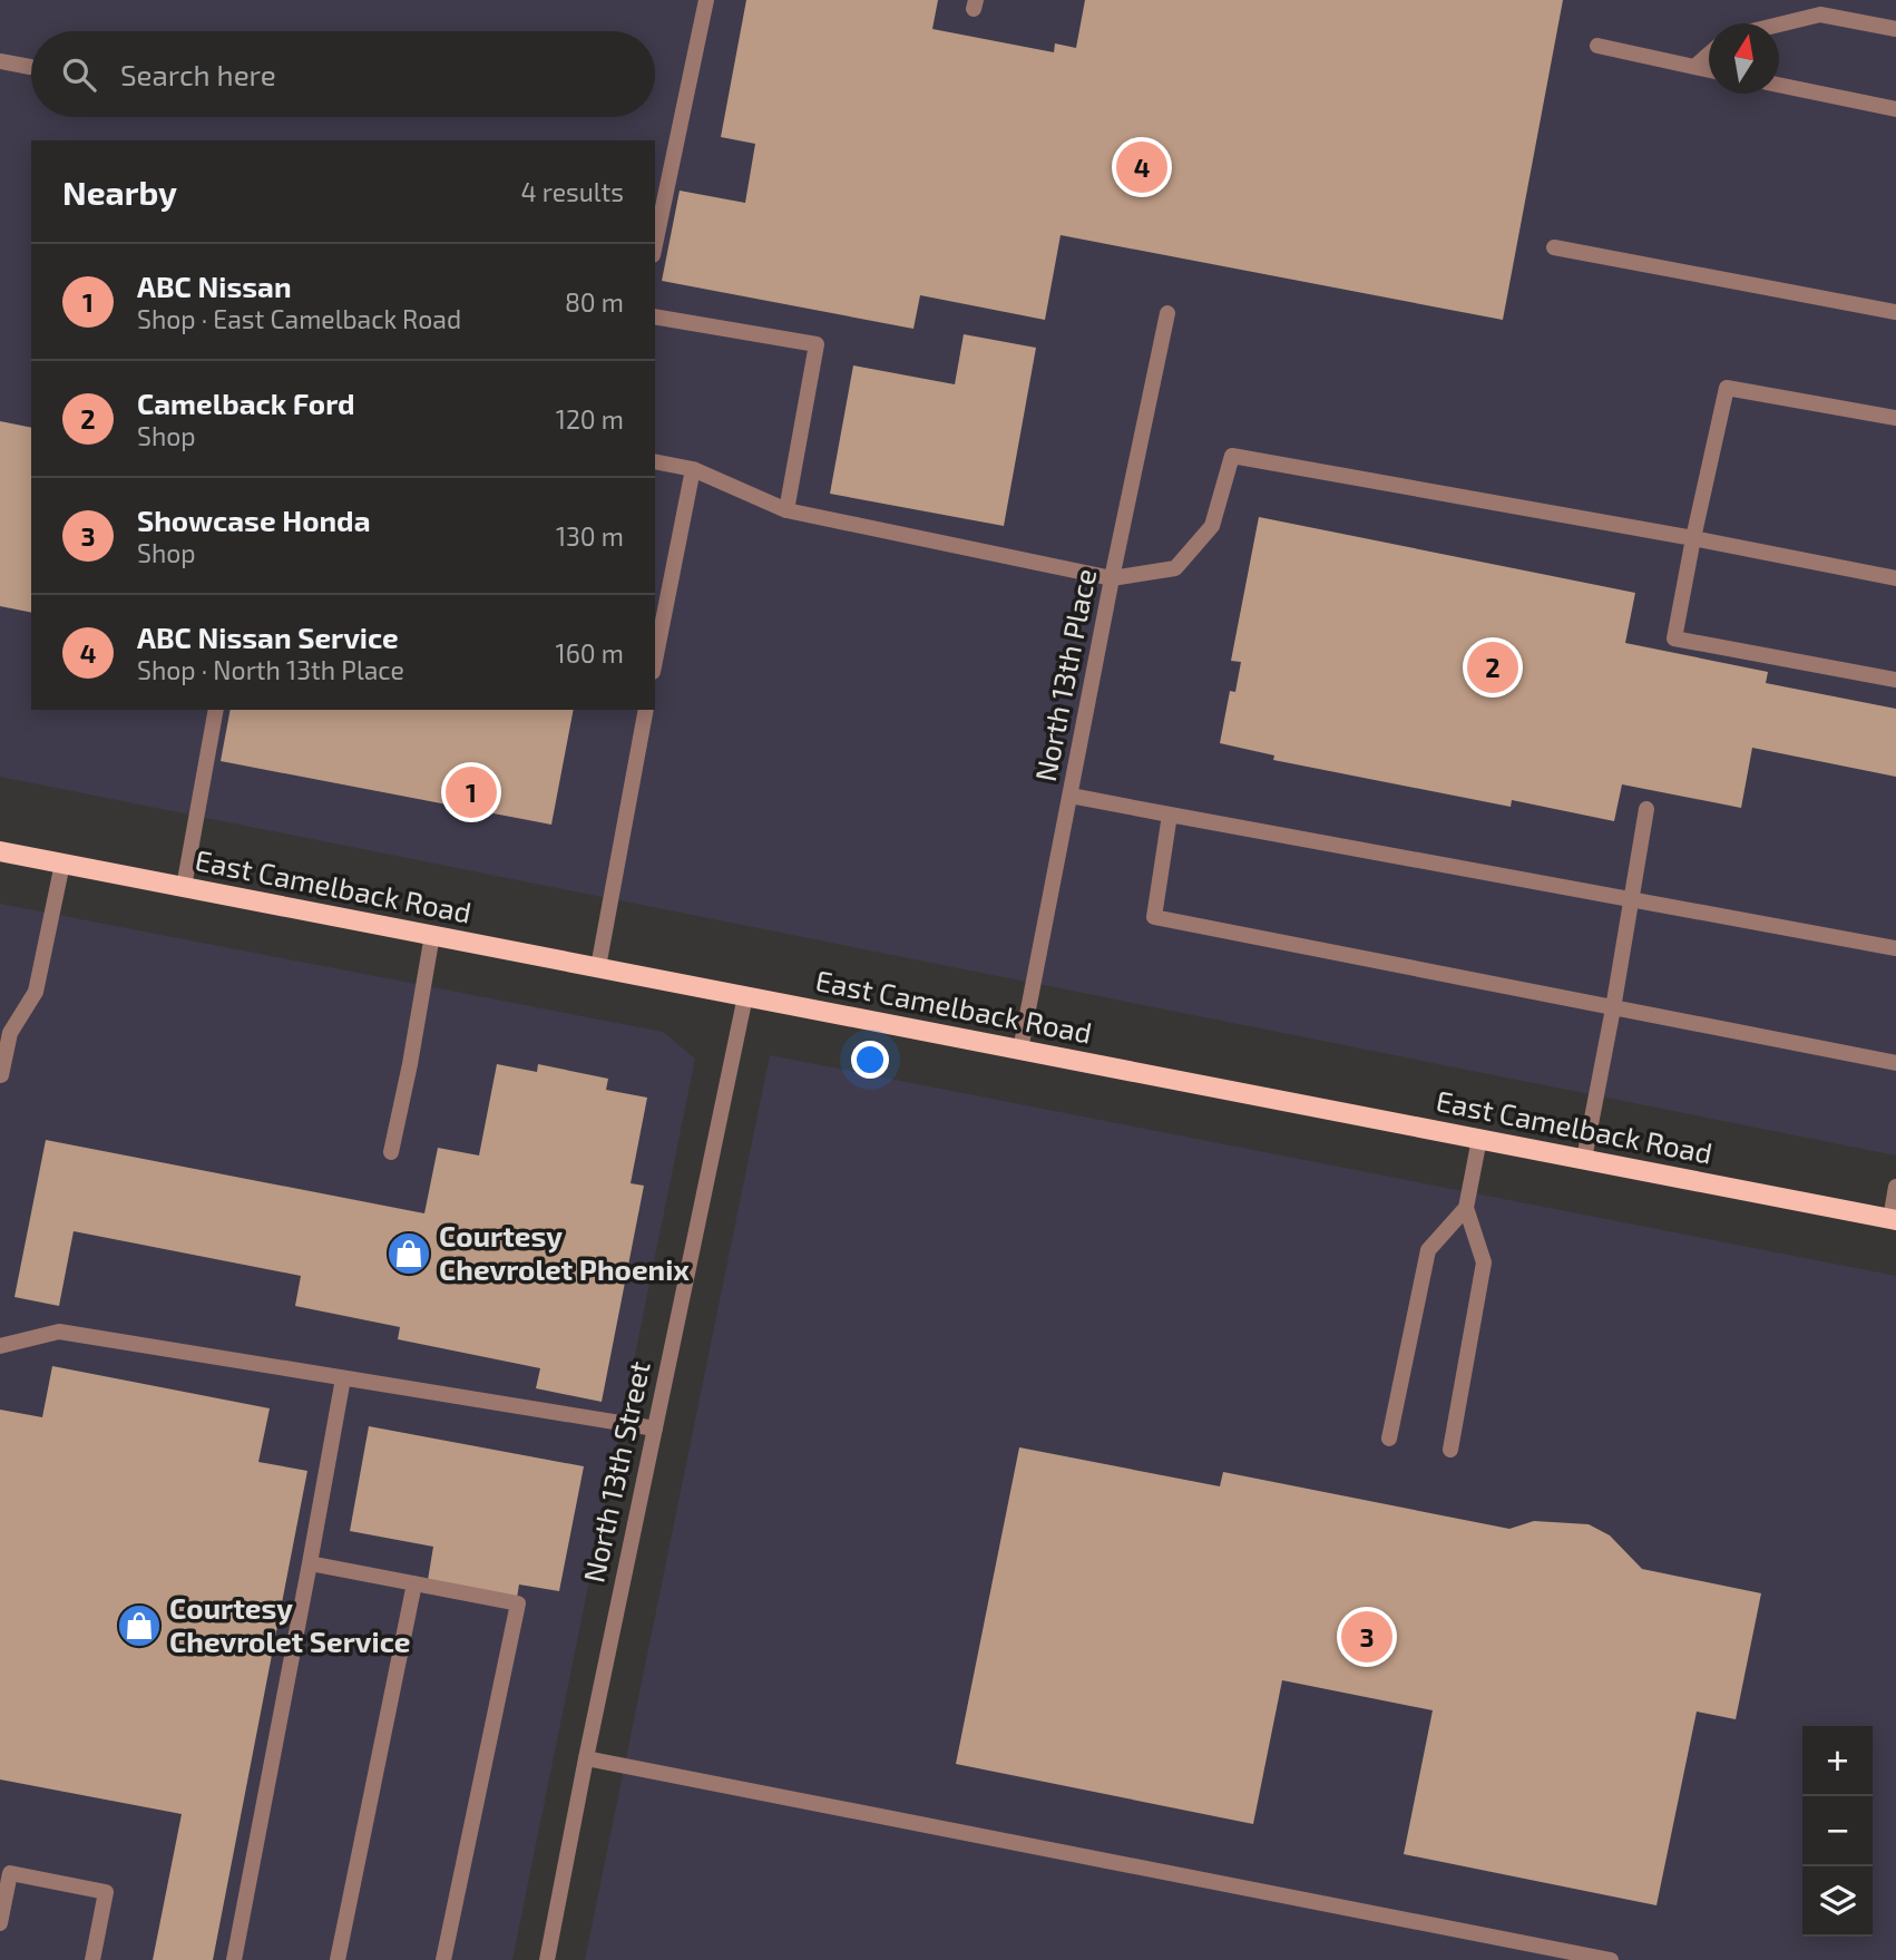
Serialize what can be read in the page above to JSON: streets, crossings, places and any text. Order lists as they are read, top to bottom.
{
  "streets": {
    "main road": ["East Camelback Road"],
    "street": ["North 13th Place", "North 13th Street"]
  },
  "crossings": [
    ["North 13th Place", "East Camelback Road"],
    ["East Camelback Road", "North 13th Street"]
  ],
  "places": {
    "shop": ["Courtesy Chevrolet Phoenix", "Courtesy Chevrolet Service"]
  },
  "north": "top",
  "page": {
    "search": "Search here",
    "pins": [
      "4",
      "2",
      "1",
      "3"
    ],
    "heading": ["Nearby", "4 results"],
    "list": [
      {
        "mark": "1",
        "name": "ABC Nissan",
        "note": "Shop · East Camelback Road",
        "value": "80 m"
      },
      {
        "mark": "2",
        "name": "Camelback Ford",
        "note": "Shop",
        "value": "120 m"
      },
      {
        "mark": "3",
        "name": "Showcase Honda",
        "note": "Shop",
        "value": "130 m"
      },
      {
        "mark": "4",
        "name": "ABC Nissan Service",
        "note": "Shop · North 13th Place",
        "value": "160 m"
      }
    ],
    "map_buttons": ["+", "−"]
  }
}
